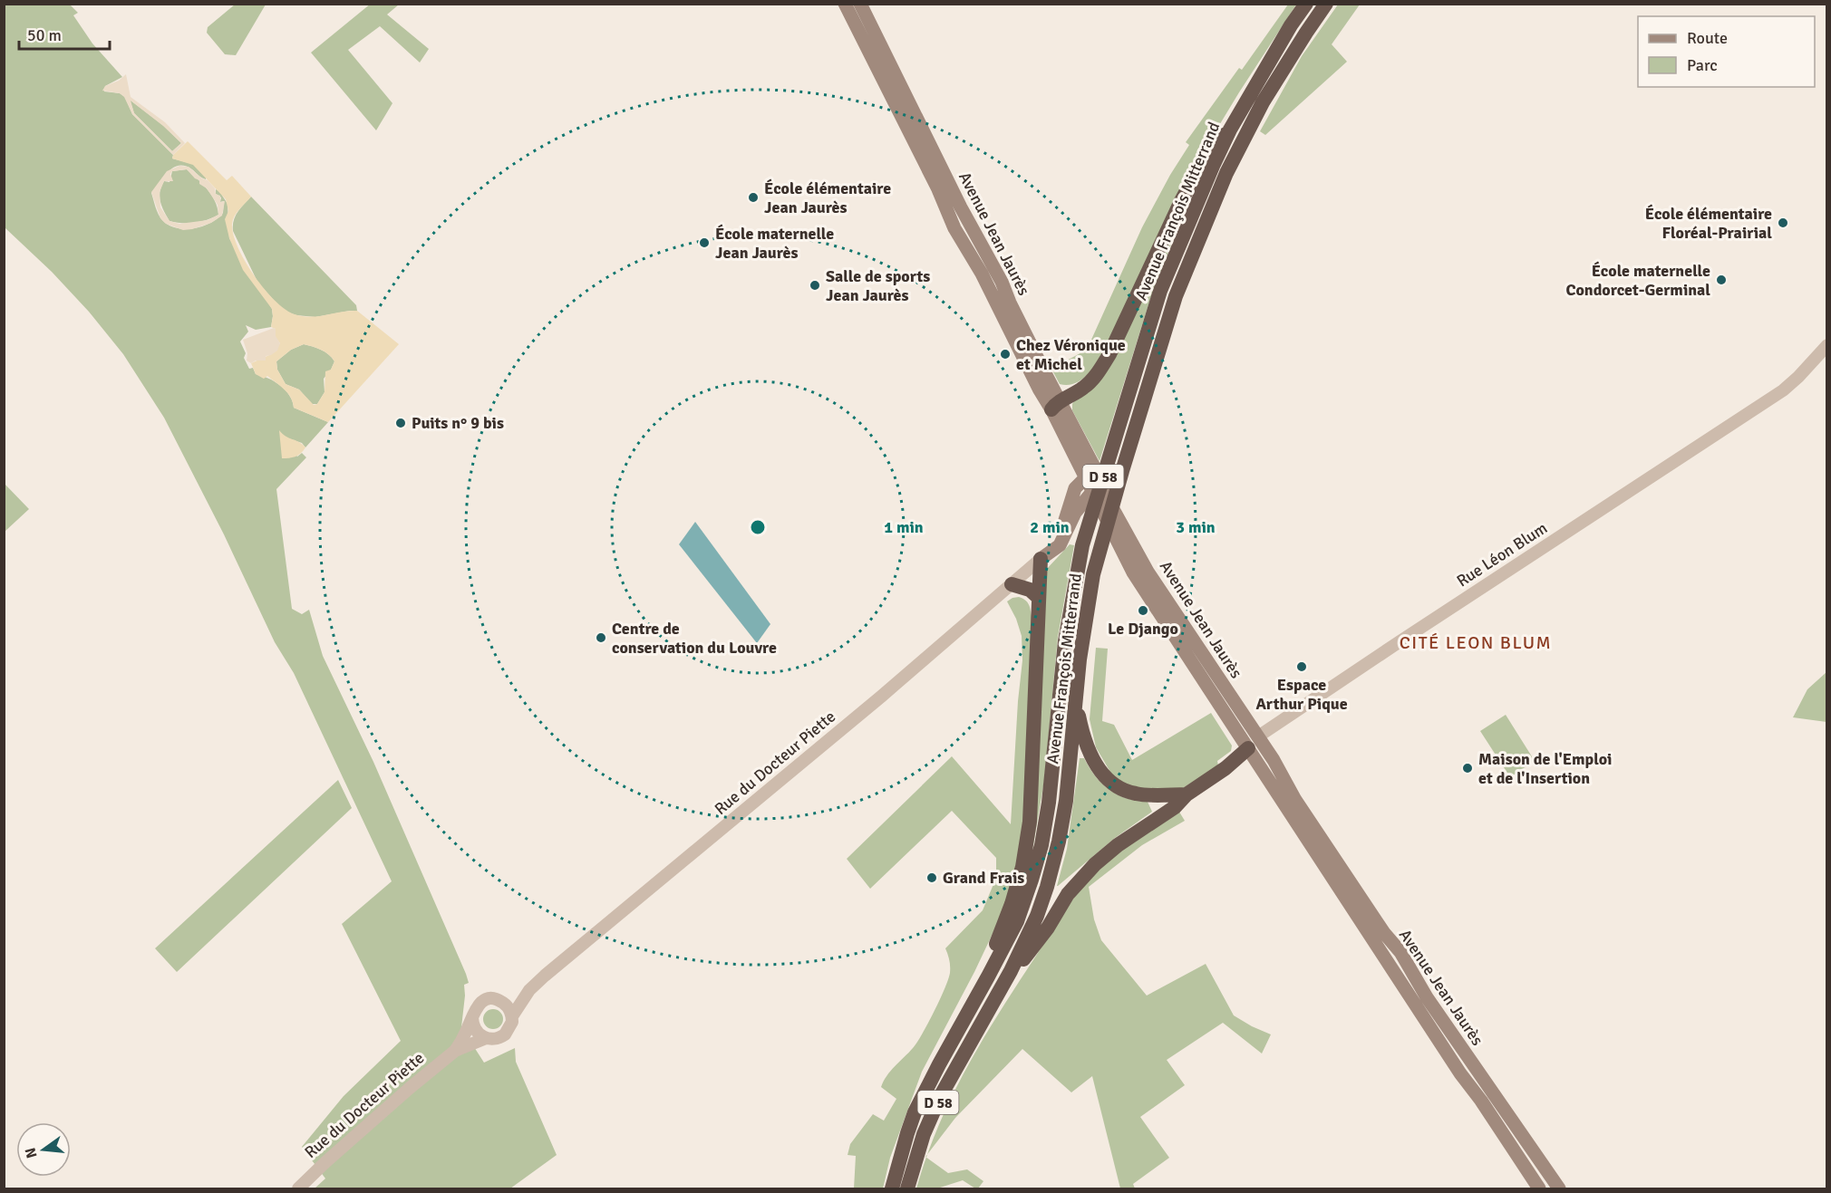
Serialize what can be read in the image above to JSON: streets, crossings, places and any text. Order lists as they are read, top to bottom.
{
  "streets": {
    "highway": ["Avenue François Mitterrand", "D 58"],
    "main road": ["Avenue Jean Jaurès", "Rue du Docteur Piette"],
    "street": ["Rue Léon Blum"]
  },
  "crossings": [
    ["Avenue Jean Jaurès", "Rue Léon Blum"],
    ["Avenue Jean Jaurès", "Rue du Docteur Piette"]
  ],
  "districts": ["CITÉ LEON BLUM"],
  "places": [
    "École élémentaire Jean Jaurès",
    "École élémentaire Floréal-Prairial",
    "École maternelle Jean Jaurès",
    "École maternelle Condorcet-Germinal",
    "Salle de sports Jean Jaurès",
    "Chez Véronique et Michel",
    "Puits n° 9 bis",
    "Le Django",
    "Centre de conservation du Louvre",
    "Espace Arthur Pique",
    "Maison de l'Emploi et de l'Insertion",
    "Grand Frais"
  ],
  "legend": ["Route", "Parc"],
  "scale_bar": "50 m",
  "north": "left",
  "rings": ["1 min", "2 min", "3 min"]
}
